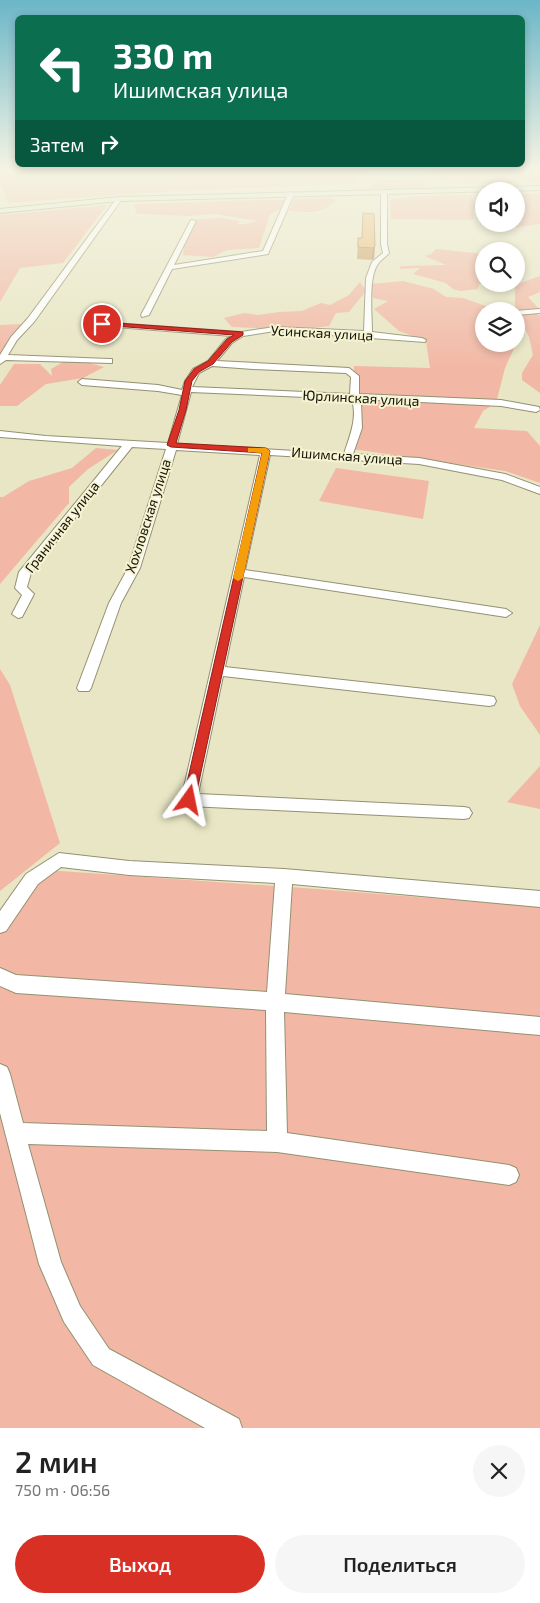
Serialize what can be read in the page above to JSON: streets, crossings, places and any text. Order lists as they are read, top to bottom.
{
  "streets": {
    "street": [
      "Усинская улица",
      "Юрлинская улица",
      "Ишимская улица",
      "Хохловская улица",
      "Граничная улица"
    ]
  },
  "crossings": [
    ["Усинская улица", "Хохловская улица"],
    ["Юрлинская улица", "Хохловская улица"],
    ["Ишимская улица", "Хохловская улица"],
    ["Ишимская улица", "Граничная улица"]
  ],
  "page": {
    "turn": ["330 m", "Ишимская улица"],
    "then": "Затем",
    "heading": ["2 мин", "750 m · 06:56"],
    "buttons": ["Выход", "Поделиться"]
  }
}
